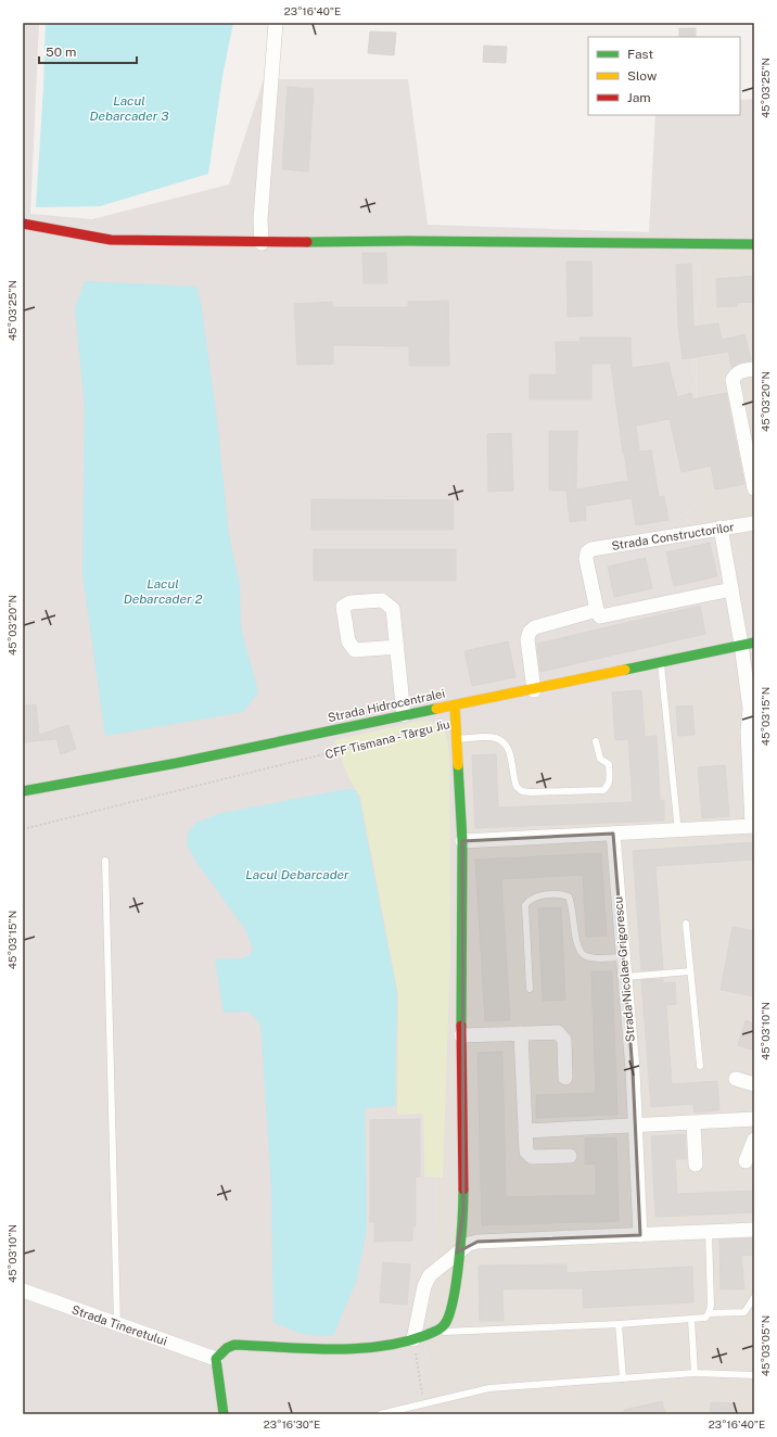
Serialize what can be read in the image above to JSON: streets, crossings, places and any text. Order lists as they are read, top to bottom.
{
  "streets": {
    "street": [
      "Strada Constructorilor",
      "Strada Hidrocentralei",
      "Strada Nicolae Grigorescu",
      "Strada Tineretului"
    ],
    "path": ["CFF Tismana - Târgu Jiu"]
  },
  "water": ["Lacul Debarcader 3", "Lacul Debarcader 2", "Lacul Debarcader"],
  "legend": ["Fast", "Slow", "Jam"],
  "scale_bar": "50 m",
  "coordinates": [
    "23°16'40\"E",
    "45°03'25\"N",
    "45°03'20\"N",
    "45°03'15\"N",
    "45°03'10\"N",
    "45°03'05\"N",
    "23°16'30\"E"
  ]
}
